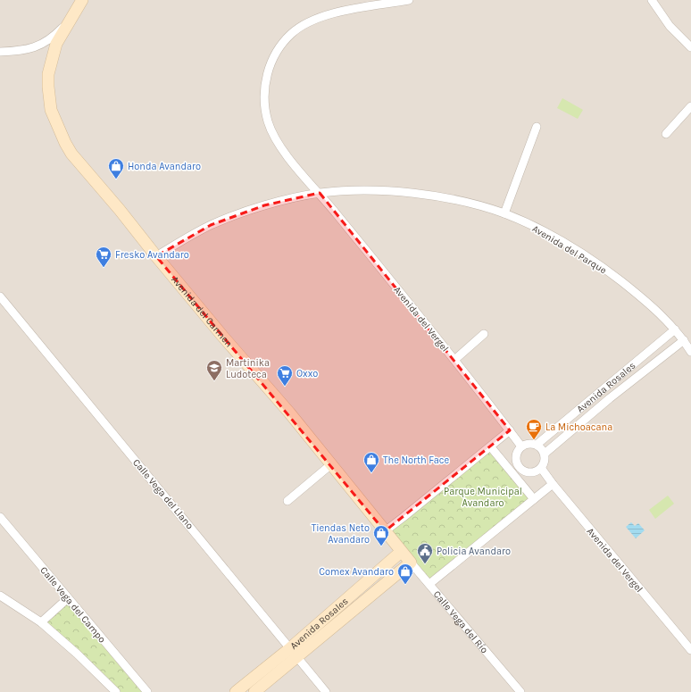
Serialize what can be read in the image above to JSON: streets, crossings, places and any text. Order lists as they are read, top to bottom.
{
  "streets": {
    "street": [
      "Avenida del Parque",
      "Avenida del Carmen",
      "Avenida del Vergel",
      "Avenida Rosales",
      "Calle Vega del Llano",
      "Calle Vega del Campo",
      "Calle Vega del Río"
    ]
  },
  "crossings": [
    ["Avenida del Parque", "Avenida del Carmen"],
    ["Avenida del Parque", "Avenida del Vergel"],
    ["Avenida del Parque", "Avenida Rosales"],
    ["Avenida del Carmen", "Avenida Rosales"],
    ["Avenida del Carmen", "Calle Vega del Río"],
    ["Avenida del Vergel", "Avenida Rosales"],
    ["Avenida Rosales", "Calle Vega del Llano"],
    ["Avenida Rosales", "Calle Vega del Río"]
  ],
  "parks": ["Parque Municipal Avandaro"],
  "places": {
    "shop": [
      "Honda Avandaro",
      "The North Face",
      "Tiendas Neto Avandaro",
      "Comex Avandaro"
    ],
    "supermarket": ["Fresko Avandaro", "Oxxo"],
    "school or university": ["Martinika Ludoteca"],
    "cafe": ["La Michoacana"],
    "public building": ["Policia Avandaro"]
  }
}
